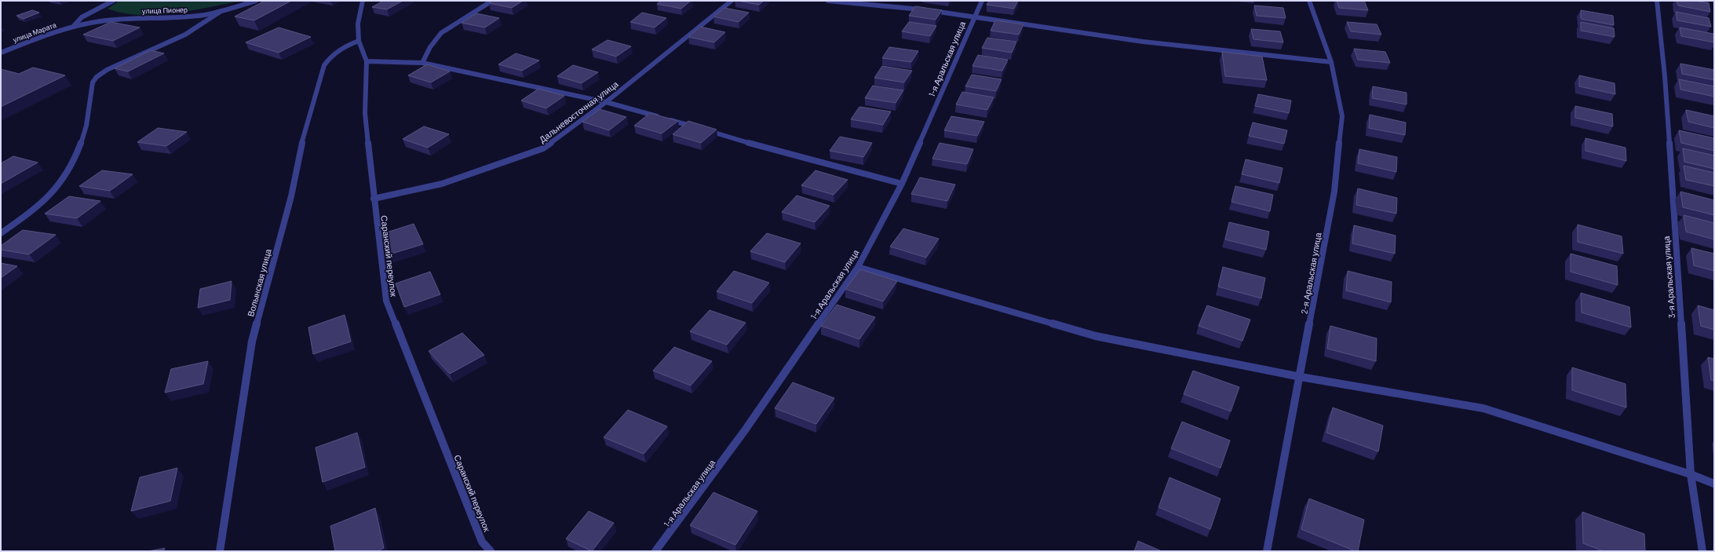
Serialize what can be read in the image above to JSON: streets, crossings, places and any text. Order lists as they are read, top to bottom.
{
  "streets": {
    "street": [
      "улица Пионер",
      "улица Марата",
      "1-я Аральская улица",
      "Дальневосточная улица",
      "Саранский переулок",
      "2-я Аральская улица",
      "3-я Аральская улица",
      "Волынская улица"
    ]
  },
  "crossings": [
    ["улица Пионер", "улица Марата"],
    ["Дальневосточная улица", "Саранский переулок"],
    ["Саранский переулок", "Волынская улица"]
  ]
}
